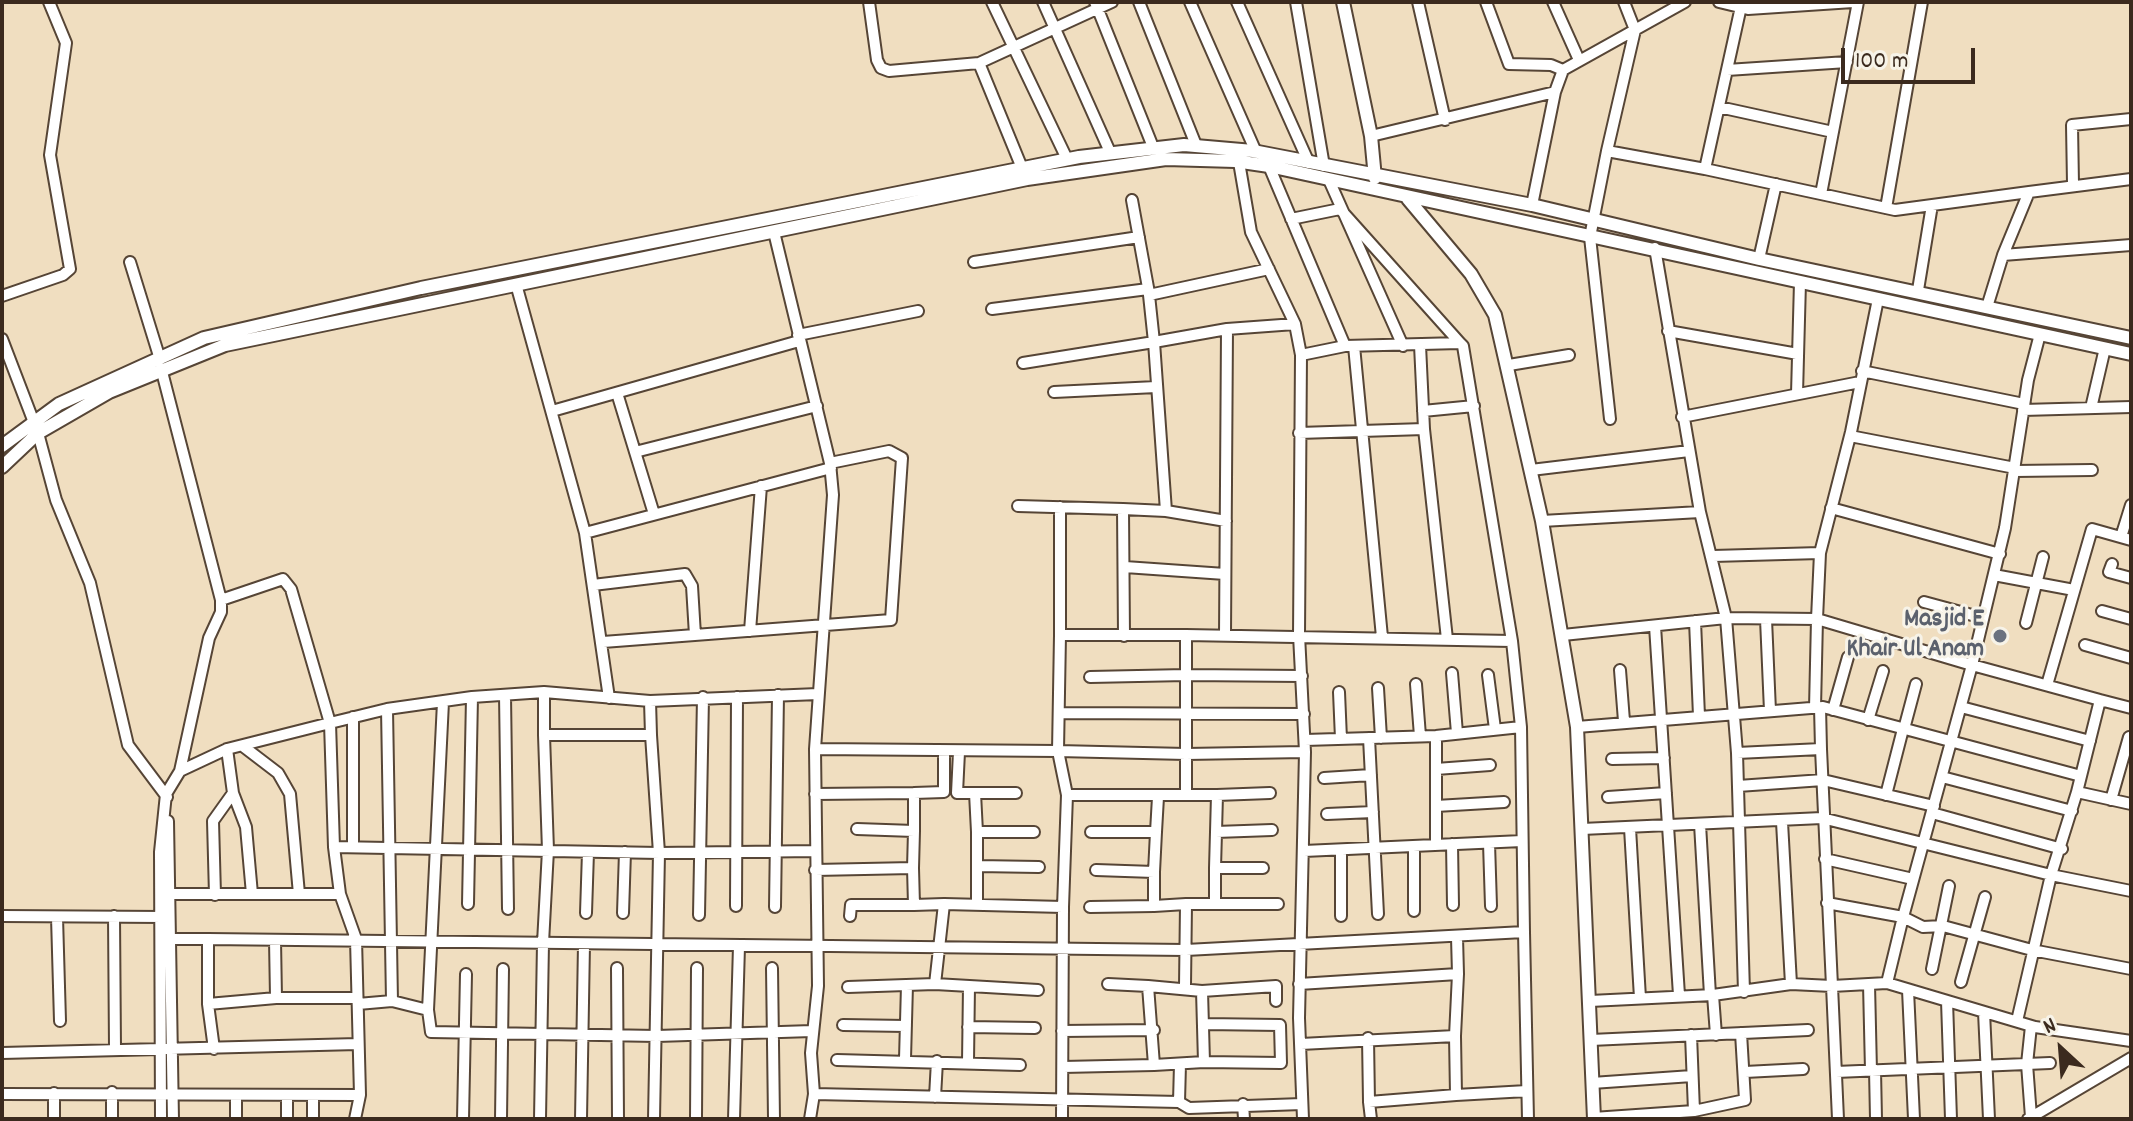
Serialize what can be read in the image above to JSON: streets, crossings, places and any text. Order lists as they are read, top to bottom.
{
  "places": ["Masjid E Khair Ul Anam"],
  "scale_bar": "100 m",
  "north": "top left"
}
